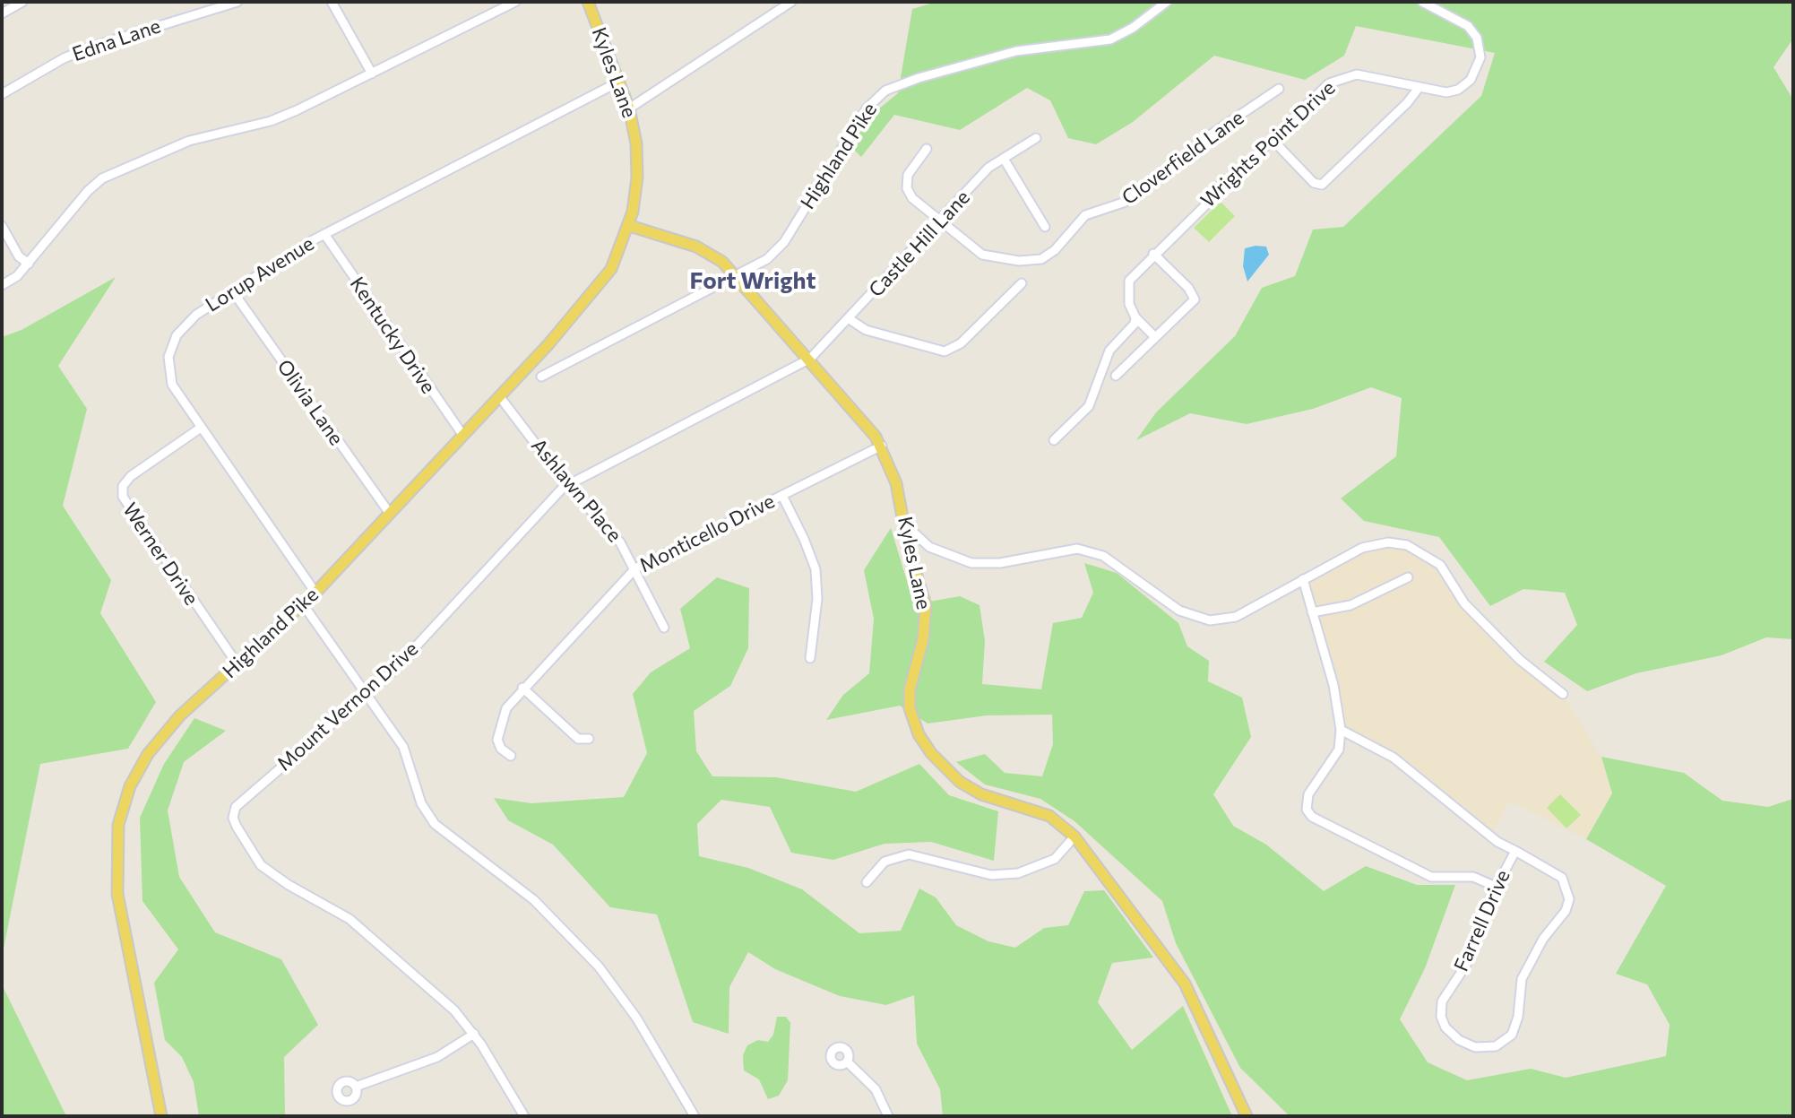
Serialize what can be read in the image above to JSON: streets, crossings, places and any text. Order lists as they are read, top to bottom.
{
  "streets": {
    "main road": ["Kyles Lane", "Highland Pike"],
    "street": [
      "Edna Lane",
      "Wrights Point Drive",
      "Cloverfield Lane",
      "Castle Hill Lane",
      "Lorup Avenue",
      "Kentucky Drive",
      "Olivia Lane",
      "Ashlawn Place",
      "Monticello Drive",
      "Werner Drive",
      "Mount Vernon Drive",
      "Farrell Drive"
    ]
  },
  "crossings": [
    ["Kyles Lane", "Highland Pike"],
    ["Kyles Lane", "Castle Hill Lane"],
    ["Kyles Lane", "Lorup Avenue"],
    ["Kyles Lane", "Monticello Drive"],
    ["Kyles Lane", "Mount Vernon Drive"],
    ["Highland Pike", "Lorup Avenue"],
    ["Highland Pike", "Kentucky Drive"],
    ["Highland Pike", "Olivia Lane"],
    ["Highland Pike", "Ashlawn Place"],
    ["Highland Pike", "Werner Drive"],
    ["Cloverfield Lane", "Castle Hill Lane"],
    ["Castle Hill Lane", "Mount Vernon Drive"],
    ["Lorup Avenue", "Kentucky Drive"],
    ["Lorup Avenue", "Olivia Lane"],
    ["Lorup Avenue", "Werner Drive"],
    ["Ashlawn Place", "Monticello Drive"],
    ["Ashlawn Place", "Mount Vernon Drive"]
  ],
  "districts": ["Fort Wright"]
}
